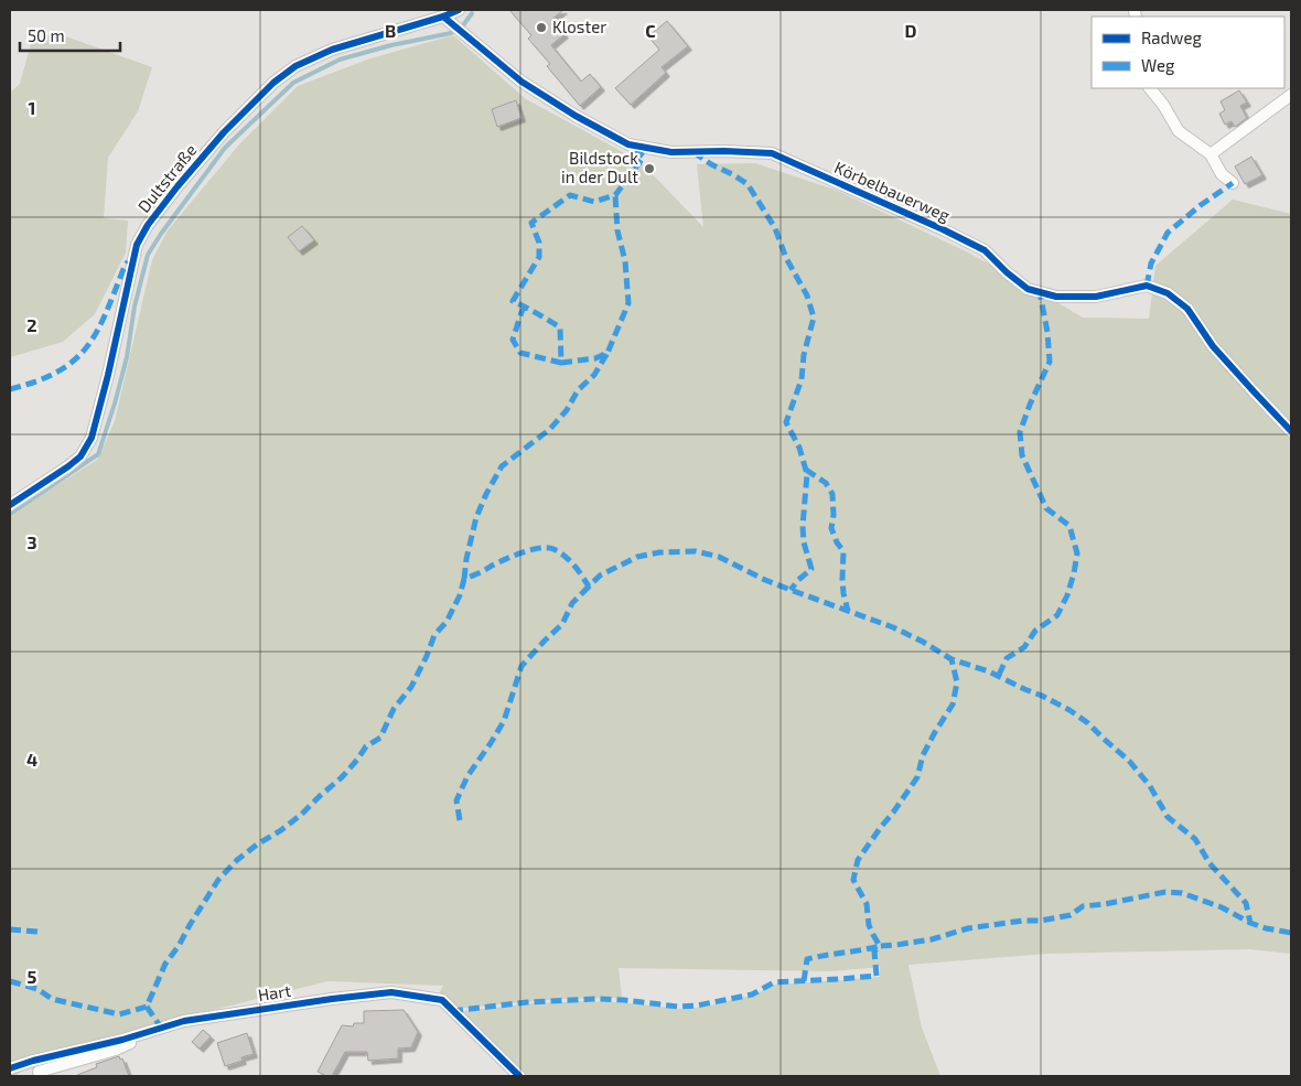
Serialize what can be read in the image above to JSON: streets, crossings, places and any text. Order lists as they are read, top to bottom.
{
  "streets": {
    "street": ["Dultstraße", "Körbelbauerweg", "Hart"]
  },
  "crossings": [
    ["Dultstraße", "Körbelbauerweg"]
  ],
  "places": ["Kloster", "Bildstock in der Dult"],
  "legend": ["Radweg", "Weg"],
  "scale_bar": "50 m",
  "grid": {
    "columns": ["B", "C", "D"],
    "rows": [
      "1",
      "2",
      "3",
      "4",
      "5"
    ]
  }
}
